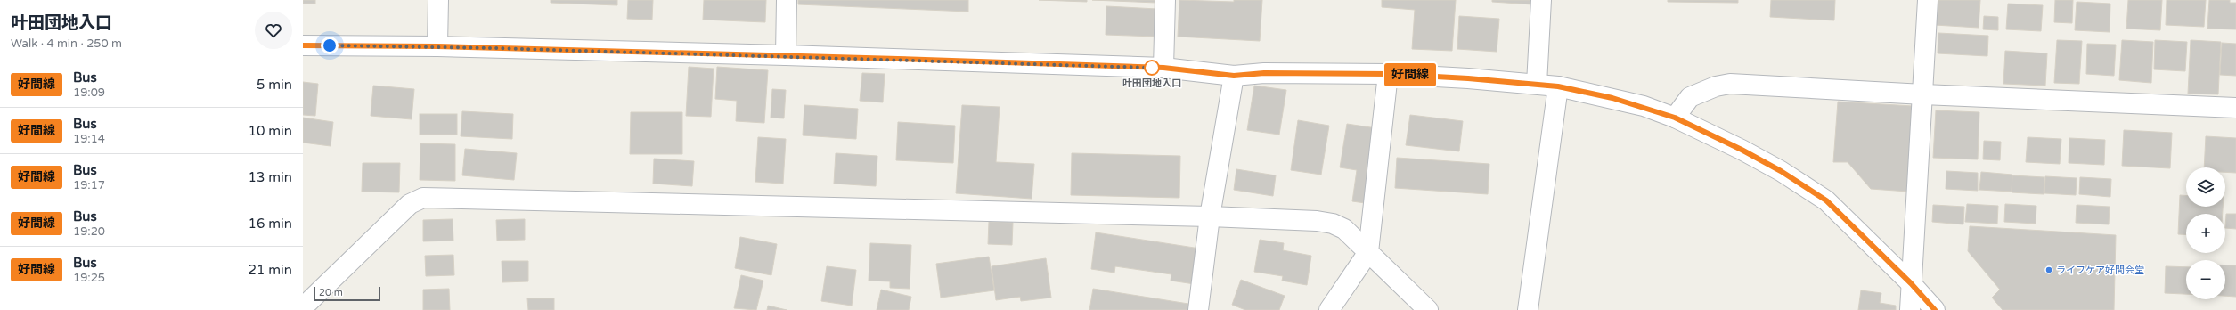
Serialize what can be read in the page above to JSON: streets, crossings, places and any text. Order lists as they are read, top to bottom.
{
  "places": ["叶田団地入口", "ライフケア好間会堂"],
  "lines": ["bus line 好間線"],
  "scale_bar": "20 m",
  "page": {
    "heading": ["叶田団地入口", "Walk · 4 min · 250 m"],
    "on_map": "好間線",
    "list": [
      {
        "mark": "好間線",
        "name": "Bus",
        "note": "19:09",
        "value": "5 min"
      },
      {
        "mark": "好間線",
        "name": "Bus",
        "note": "19:14",
        "value": "10 min"
      },
      {
        "mark": "好間線",
        "name": "Bus",
        "note": "19:17",
        "value": "13 min"
      },
      {
        "mark": "好間線",
        "name": "Bus",
        "note": "19:20",
        "value": "16 min"
      },
      {
        "mark": "好間線",
        "name": "Bus",
        "note": "19:25",
        "value": "21 min"
      }
    ],
    "map_buttons": ["+", "−"],
    "scale": "20 m"
  }
}
